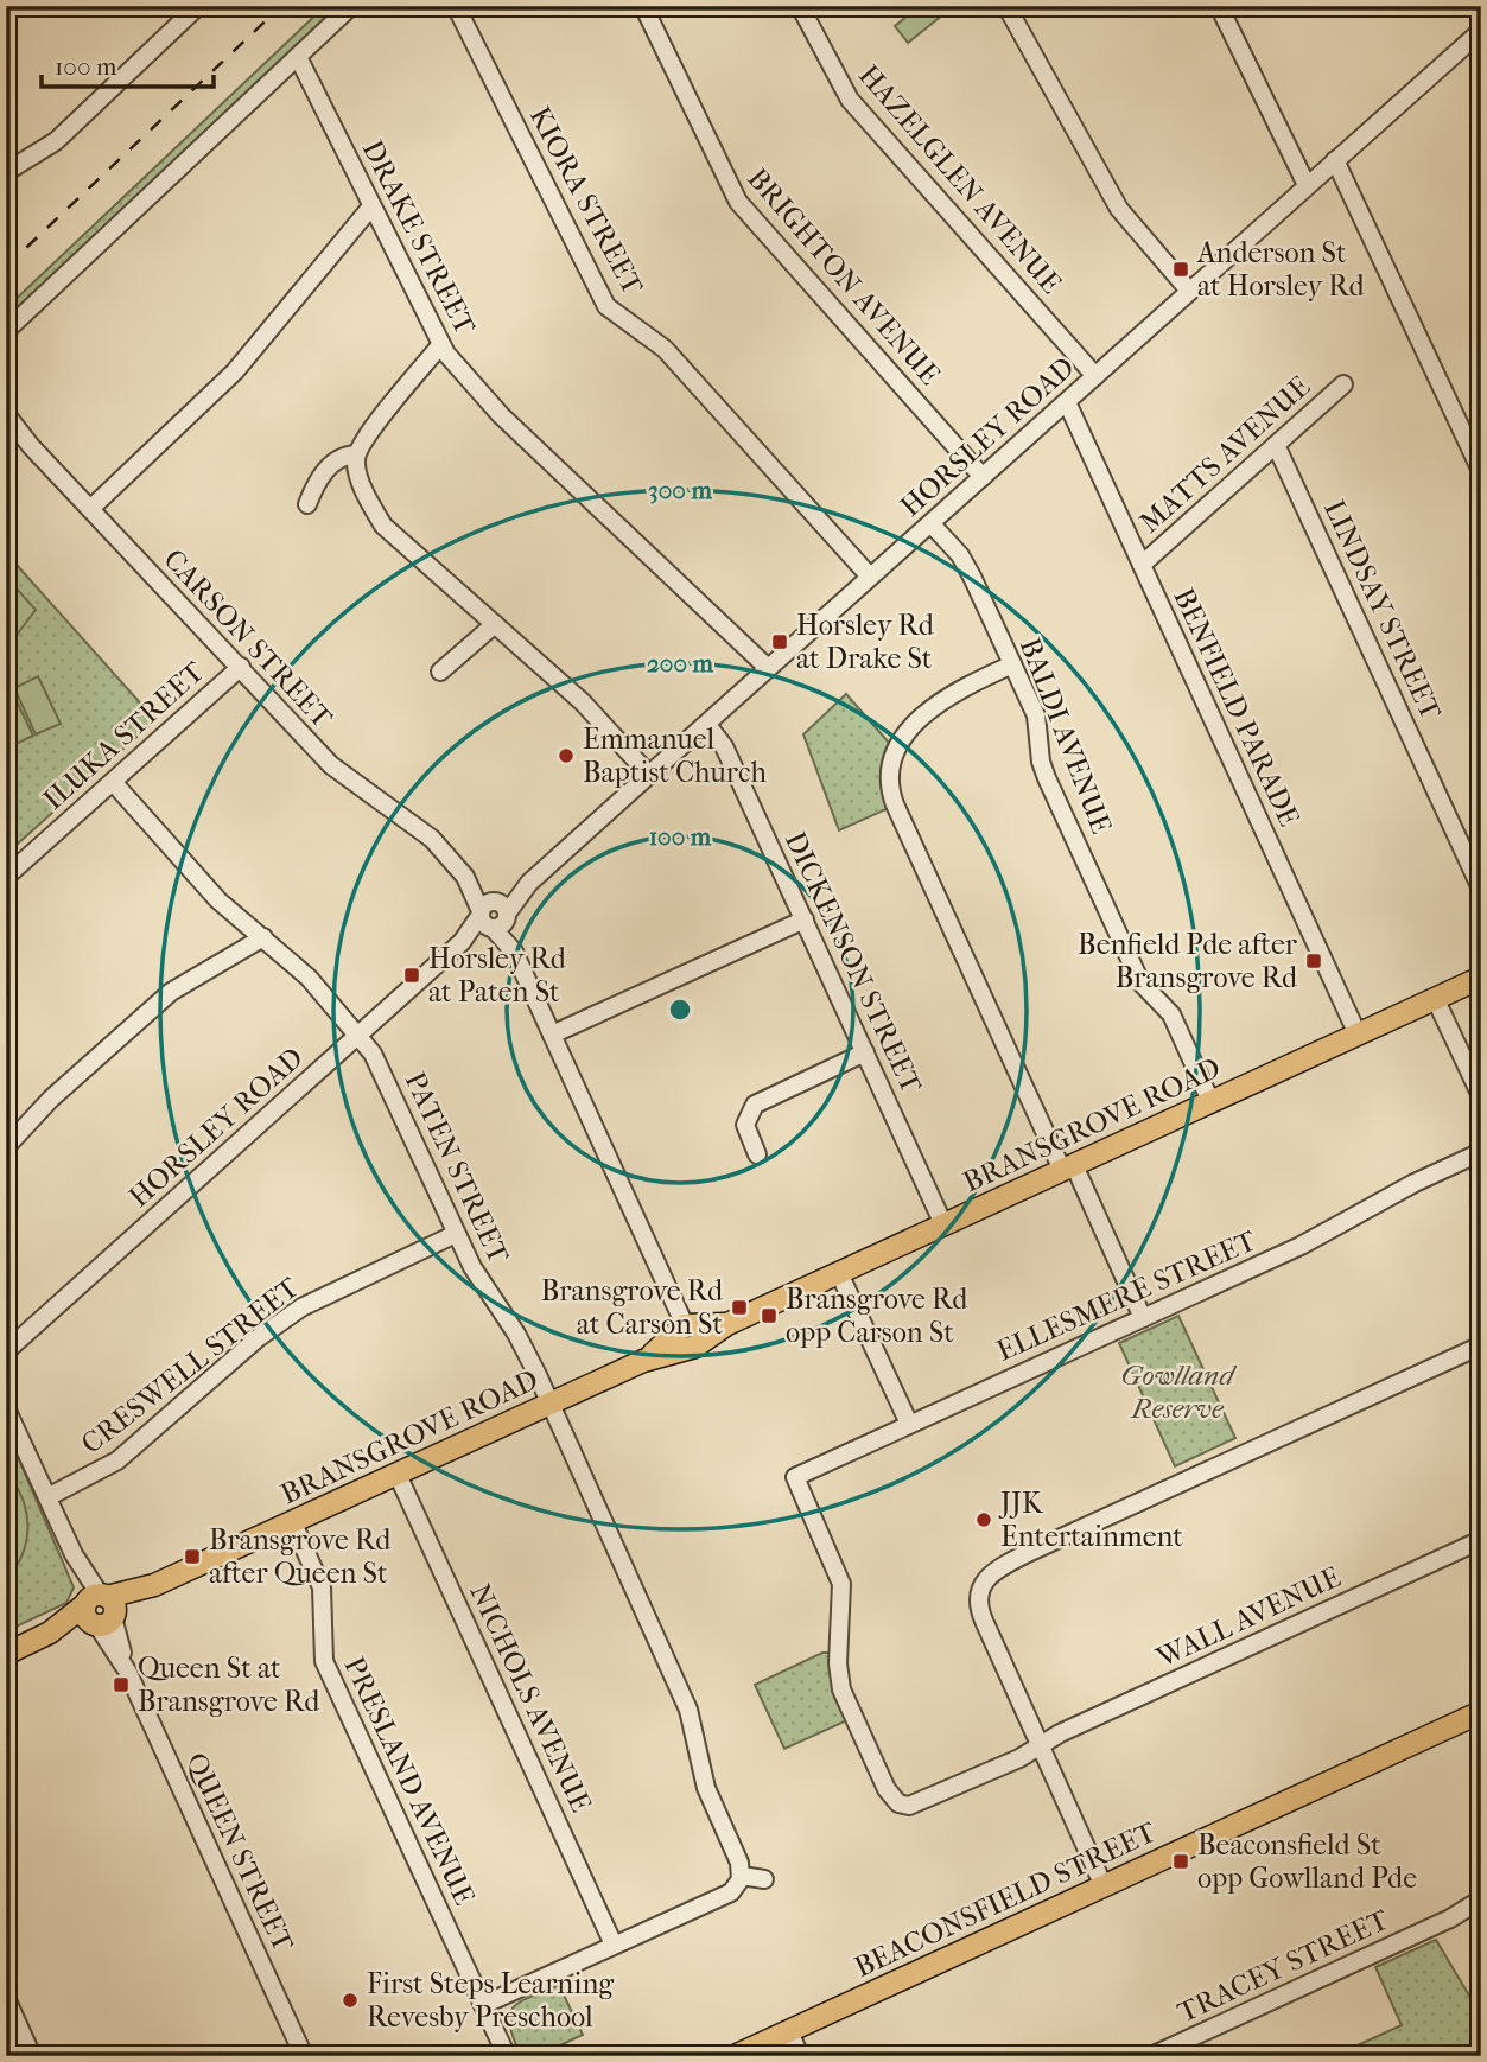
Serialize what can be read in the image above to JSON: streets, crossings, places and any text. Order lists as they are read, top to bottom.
{
  "streets": {
    "main road": ["BRANSGROVE ROAD", "BEACONSFIELD STREET"],
    "street": [
      "HAZELGLEN AVENUE",
      "KIORA STREET",
      "DRAKE STREET",
      "BRIGHTON AVENUE",
      "HORSLEY ROAD",
      "MATTS AVENUE",
      "LINDSAY STREET",
      "CARSON STREET",
      "BENFIELD PARADE",
      "ILUKA STREET",
      "BALDI AVENUE",
      "DICKENSON STREET",
      "PATEN STREET",
      "ELLESMERE STREET",
      "CRESWELL STREET",
      "WALL AVENUE",
      "NICHOLS AVENUE",
      "PRESLAND AVENUE",
      "QUEEN STREET",
      "TRACEY STREET"
    ]
  },
  "crossings": [
    ["HAZELGLEN AVENUE", "HORSLEY ROAD"],
    ["KIORA STREET", "HORSLEY ROAD"],
    ["DRAKE STREET", "HORSLEY ROAD"],
    ["BRIGHTON AVENUE", "HORSLEY ROAD"],
    ["HORSLEY ROAD", "CARSON STREET"],
    ["HORSLEY ROAD", "BENFIELD PARADE"],
    ["HORSLEY ROAD", "BALDI AVENUE"],
    ["HORSLEY ROAD", "DICKENSON STREET"],
    ["HORSLEY ROAD", "PATEN STREET"],
    ["MATTS AVENUE", "LINDSAY STREET"],
    ["MATTS AVENUE", "BENFIELD PARADE"],
    ["CARSON STREET", "ILUKA STREET"],
    ["CARSON STREET", "BRANSGROVE ROAD"],
    ["BENFIELD PARADE", "BRANSGROVE ROAD"],
    ["ILUKA STREET", "PATEN STREET"],
    ["BALDI AVENUE", "BRANSGROVE ROAD"],
    ["DICKENSON STREET", "BRANSGROVE ROAD"],
    ["BRANSGROVE ROAD", "PATEN STREET"],
    ["BRANSGROVE ROAD", "NICHOLS AVENUE"],
    ["BRANSGROVE ROAD", "PRESLAND AVENUE"],
    ["BRANSGROVE ROAD", "QUEEN STREET"],
    ["PATEN STREET", "CRESWELL STREET"],
    ["ELLESMERE STREET", "WALL AVENUE"],
    ["CRESWELL STREET", "QUEEN STREET"]
  ],
  "parks": ["Gowlland Reserve"],
  "places": {
    "transit": [
      "Anderson St at Horsley Rd",
      "Horsley Rd at Drake St",
      "Benfield Pde after Bransgrove Rd",
      "Horsley Rd at Paten St",
      "Bransgrove Rd at Carson St",
      "Bransgrove Rd opp Carson St",
      "Bransgrove Rd after Queen St",
      "Queen St at Bransgrove Rd",
      "Beaconsfield St opp Gowlland Pde"
    ],
    "other": ["Emmanuel Baptist Church", "JJK Entertainment", "First Steps Learning Revesby Preschool"]
  },
  "scale_bar": "100 m",
  "rings": ["300 m", "200 m", "100 m"]
}
